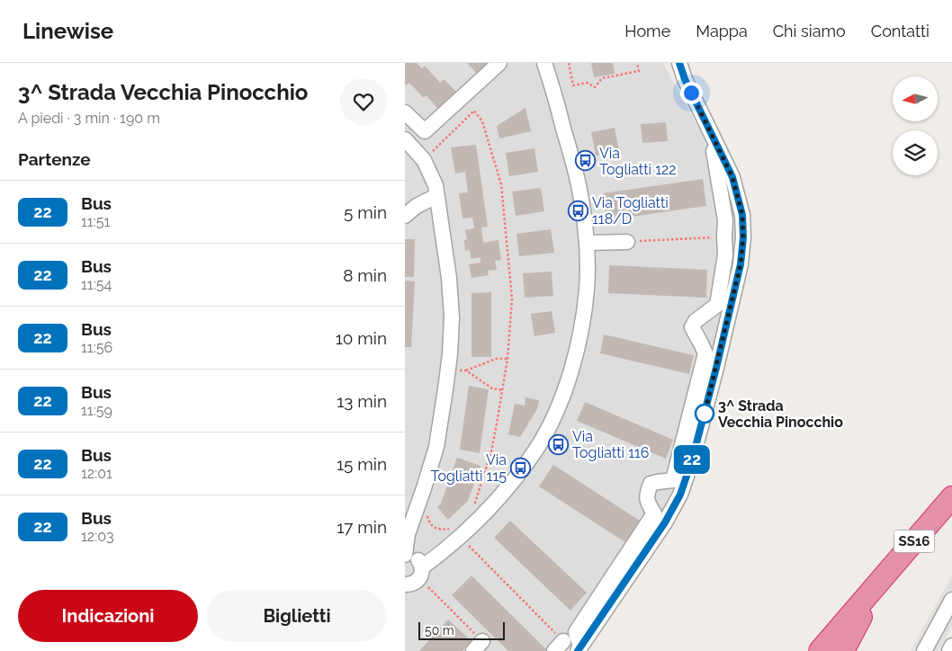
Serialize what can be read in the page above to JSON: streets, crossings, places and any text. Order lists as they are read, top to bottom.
{
  "streets": {
    "highway": ["SS16"]
  },
  "places": {
    "bus stop": [
      "Via Togliatti 122",
      "Via Togliatti 118/D",
      "Via Togliatti 116",
      "Via Togliatti 115"
    ],
    "other": ["3^ Strada Vecchia Pinocchio"]
  },
  "lines": ["bus line 22"],
  "scale_bar": "50 m",
  "north": "left",
  "page": {
    "header": "Linewise",
    "nav": [
      "Home",
      "Mappa",
      "Chi siamo",
      "Contatti"
    ],
    "heading": [
      ["3^ Strada Vecchia Pinocchio", "A piedi · 3 min · 190 m"],
      "Partenze"
    ],
    "on_map": "22",
    "list": [
      {
        "mark": "22",
        "name": "Bus",
        "note": "11:51",
        "value": "5 min"
      },
      {
        "mark": "22",
        "name": "Bus",
        "note": "11:54",
        "value": "8 min"
      },
      {
        "mark": "22",
        "name": "Bus",
        "note": "11:56",
        "value": "10 min"
      },
      {
        "mark": "22",
        "name": "Bus",
        "note": "11:59",
        "value": "13 min"
      },
      {
        "mark": "22",
        "name": "Bus",
        "note": "12:01",
        "value": "15 min"
      },
      {
        "mark": "22",
        "name": "Bus",
        "note": "12:03",
        "value": "17 min"
      }
    ],
    "buttons": ["Indicazioni", "Biglietti"],
    "scale": "50 m"
  }
}
